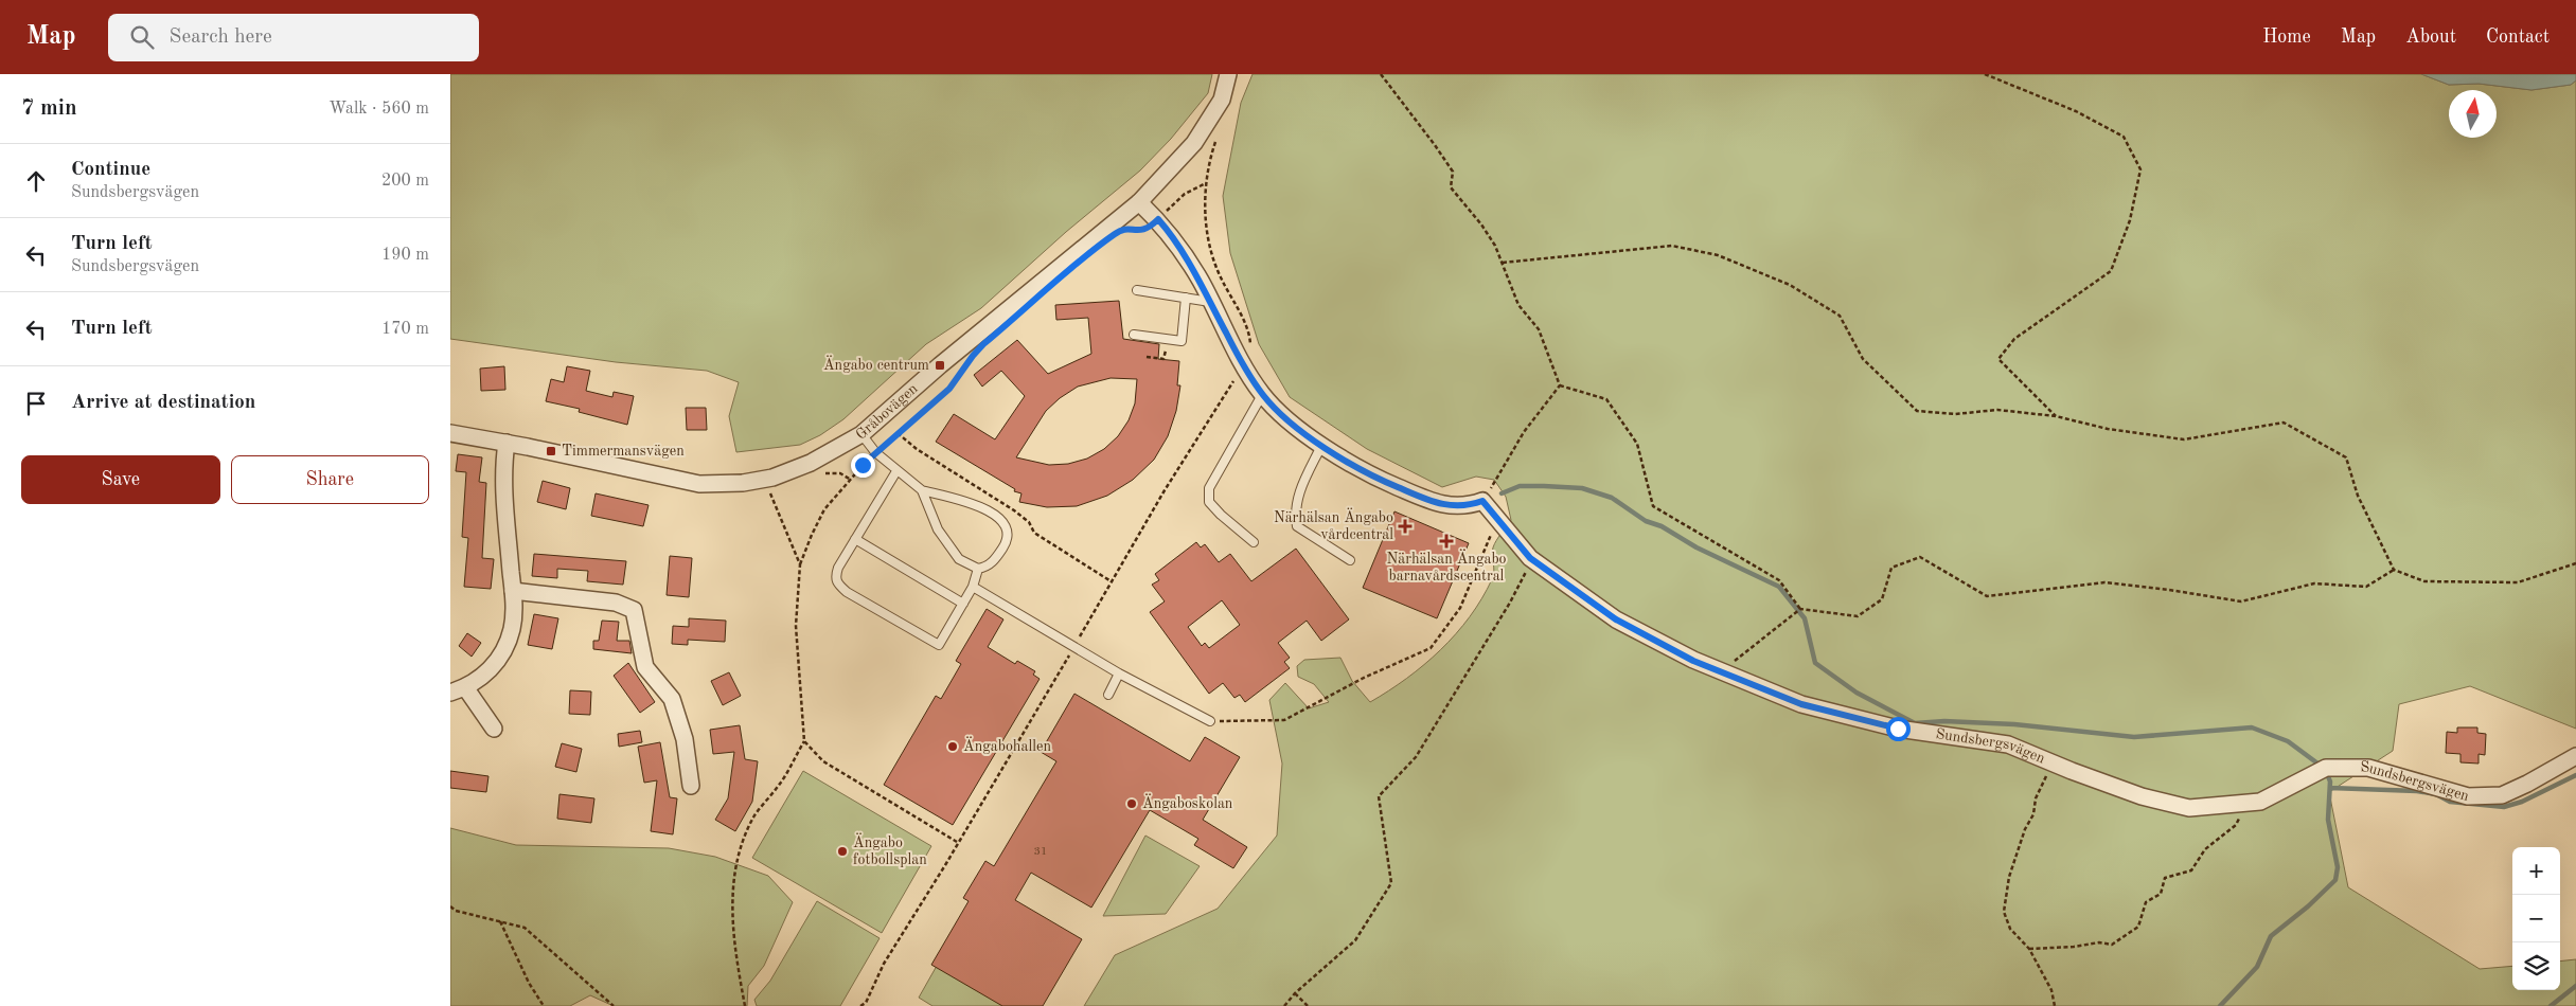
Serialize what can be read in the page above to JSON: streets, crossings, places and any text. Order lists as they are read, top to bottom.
{
  "streets": {
    "street": ["Gråbovägen", "Sundsbergsvägen"]
  },
  "crossings": [
    ["Gråbovägen", "Sundsbergsvägen"]
  ],
  "places": {
    "transit": ["Ängabo centrum", "Timmermansvägen"],
    "health": ["Närhälsan Ängabo vårdcentral", "Närhälsan Ängabo barnavårdscentral"],
    "other": ["Ängabohallen", "Ängaboskolan", "Ängabo fotbollsplan"]
  },
  "house_numbers": ["31"],
  "north": "top",
  "page": {
    "header": "Map",
    "search": "Search here",
    "nav": [
      "Home",
      "Map",
      "About",
      "Contact"
    ],
    "heading": ["7 min", "Walk · 560 m"],
    "list": [
      ["Continue", "Sundsbergsvägen", "200 m"],
      ["Turn left", "Sundsbergsvägen", "190 m"],
      ["Turn left", "170 m"],
      "Arrive at destination"
    ],
    "buttons": ["Save", "Share"],
    "map_buttons": ["+", "−"]
  }
}
